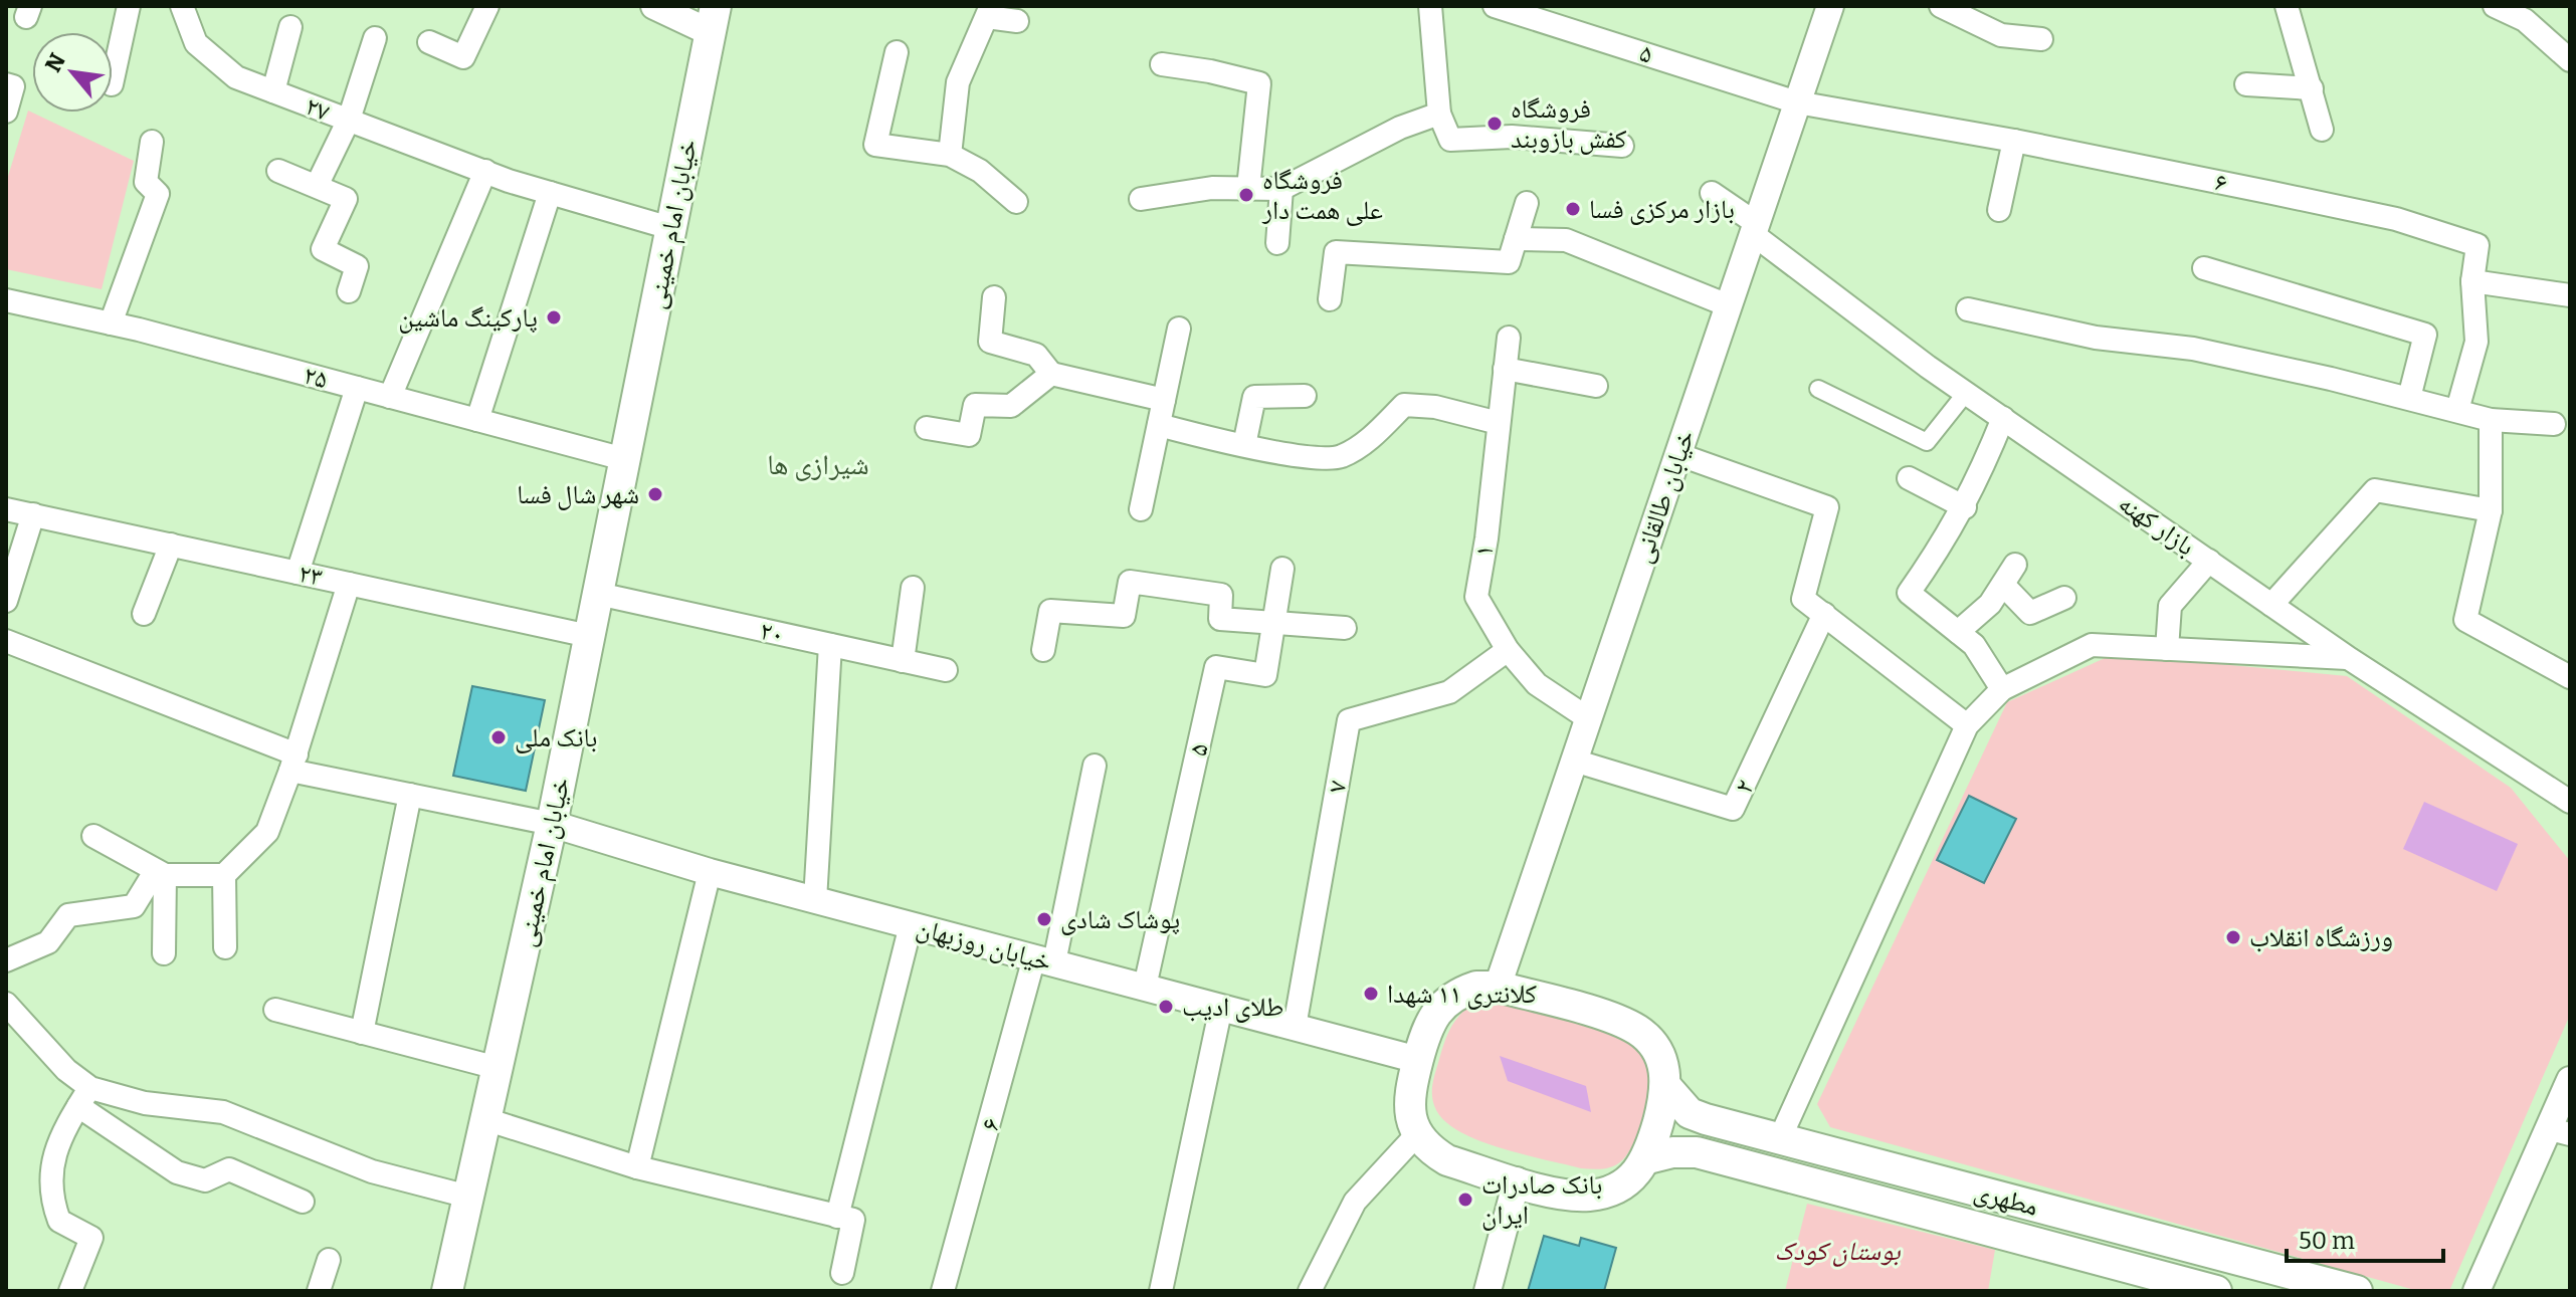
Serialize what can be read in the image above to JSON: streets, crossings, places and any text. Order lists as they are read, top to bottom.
{
  "streets": {
    "main road": ["خیابان امام خمینی", "مطهری"],
    "street": [
      "۵",
      "۲۷",
      "۶",
      "۲۵",
      "خیابان طالقانی",
      "بازار کهنه",
      "۱",
      "۲۳",
      "۲۰",
      "۷",
      "۲",
      "خیابان روزبهان"
    ]
  },
  "crossings": [
    ["۵", "۶"],
    ["۵", "خیابان طالقانی"],
    ["۵", "خیابان روزبهان"],
    ["۶", "خیابان طالقانی"],
    ["۶", "خیابان روزبهان"],
    ["خیابان امام خمینی", "۲۵"],
    ["خیابان امام خمینی", "۲۳"],
    ["خیابان امام خمینی", "۲۰"],
    ["خیابان امام خمینی", "خیابان روزبهان"],
    ["خیابان طالقانی", "بازار کهنه"],
    ["خیابان طالقانی", "۱"],
    ["خیابان طالقانی", "۲"],
    ["خیابان طالقانی", "خیابان روزبهان"],
    ["خیابان طالقانی", "مطهری"],
    ["۱", "۷"],
    ["۷", "خیابان روزبهان"],
    ["خیابان روزبهان", "مطهری"]
  ],
  "districts": ["شیرازی ها"],
  "parks": ["بوستان کودک"],
  "places": [
    "فروشگاه کفش بازوبند",
    "فروشگاه علی همت دار",
    "بازار مرکزی فسا",
    "پارکینگ ماشین",
    "شهر شال فسا",
    "بانک ملی",
    "پوشاک شادی",
    "ورزشگاه انقلاب",
    "کلانتری ۱۱ شهدا",
    "طلای ادیب",
    "بانک صادرات ایران"
  ],
  "scale_bar": "50 m",
  "north": "top left"
}
